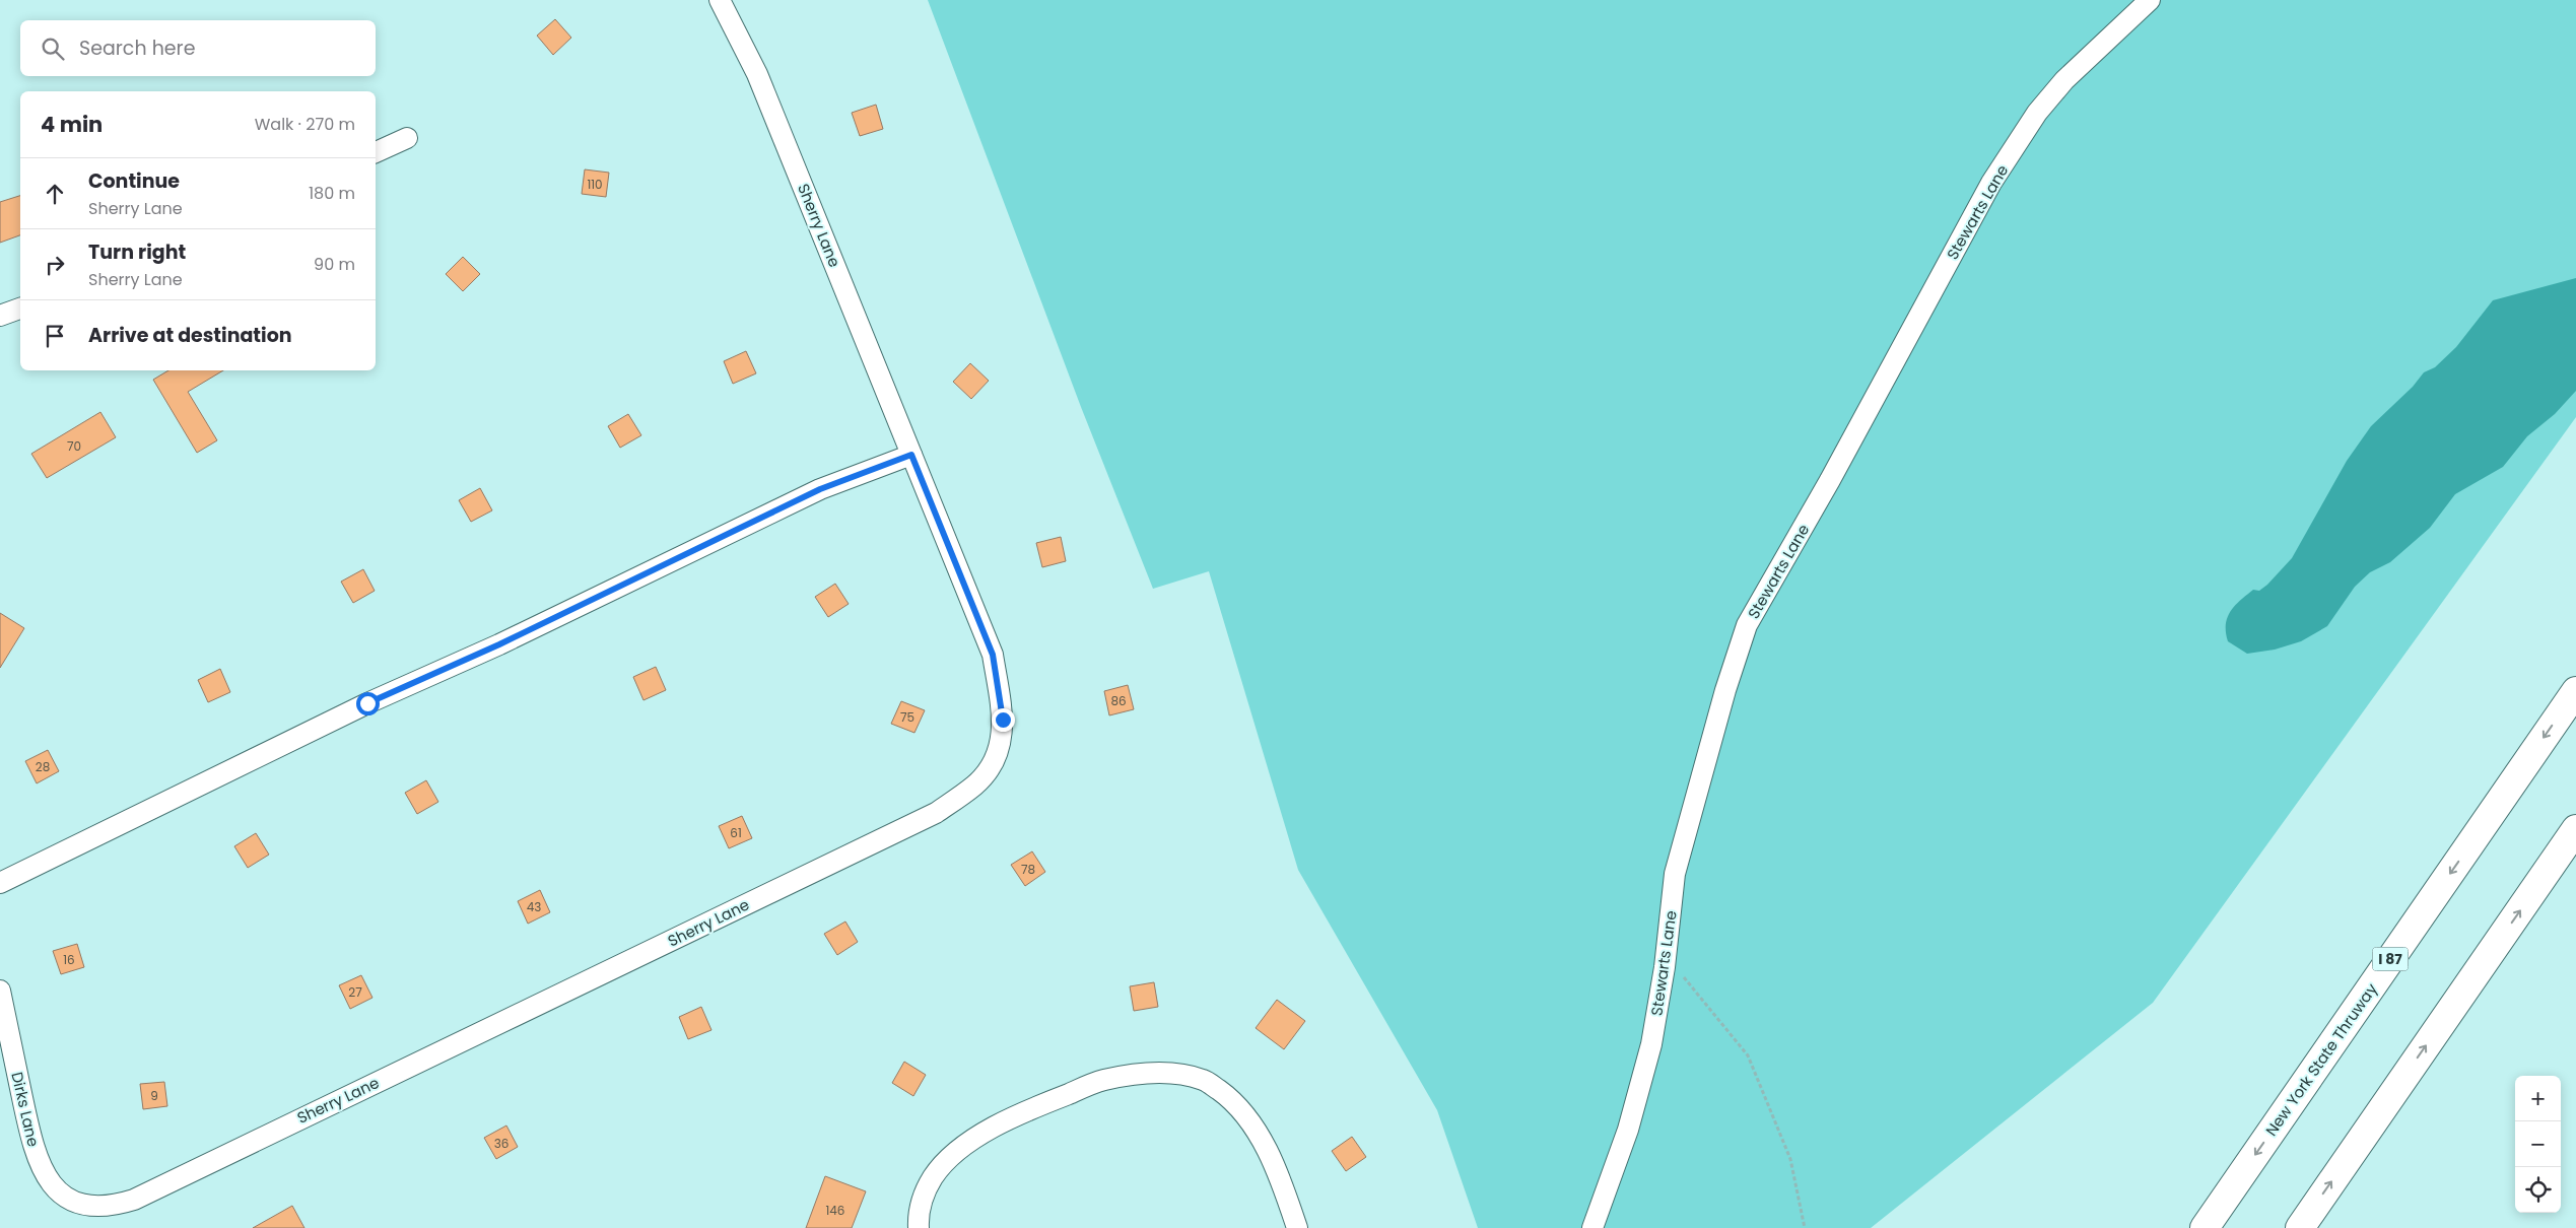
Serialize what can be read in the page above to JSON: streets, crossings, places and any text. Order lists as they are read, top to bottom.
{
  "streets": {
    "highway": ["I 87", "New York State Thruway"],
    "street": ["Stewarts Lane", "Sherry Lane", "Dirks Lane"]
  },
  "crossings": [
    ["Sherry Lane", "Dirks Lane"]
  ],
  "house_numbers": [
    "110",
    "70",
    "86",
    "75",
    "28",
    "61",
    "78",
    "43",
    "16",
    "27",
    "9",
    "36",
    "146"
  ],
  "page": {
    "search": "Search here",
    "heading": ["4 min", "Walk · 270 m"],
    "list": [
      ["Continue", "Sherry Lane", "180 m"],
      ["Turn right", "Sherry Lane", "90 m"],
      "Arrive at destination"
    ],
    "map_buttons": ["+", "−"]
  }
}
